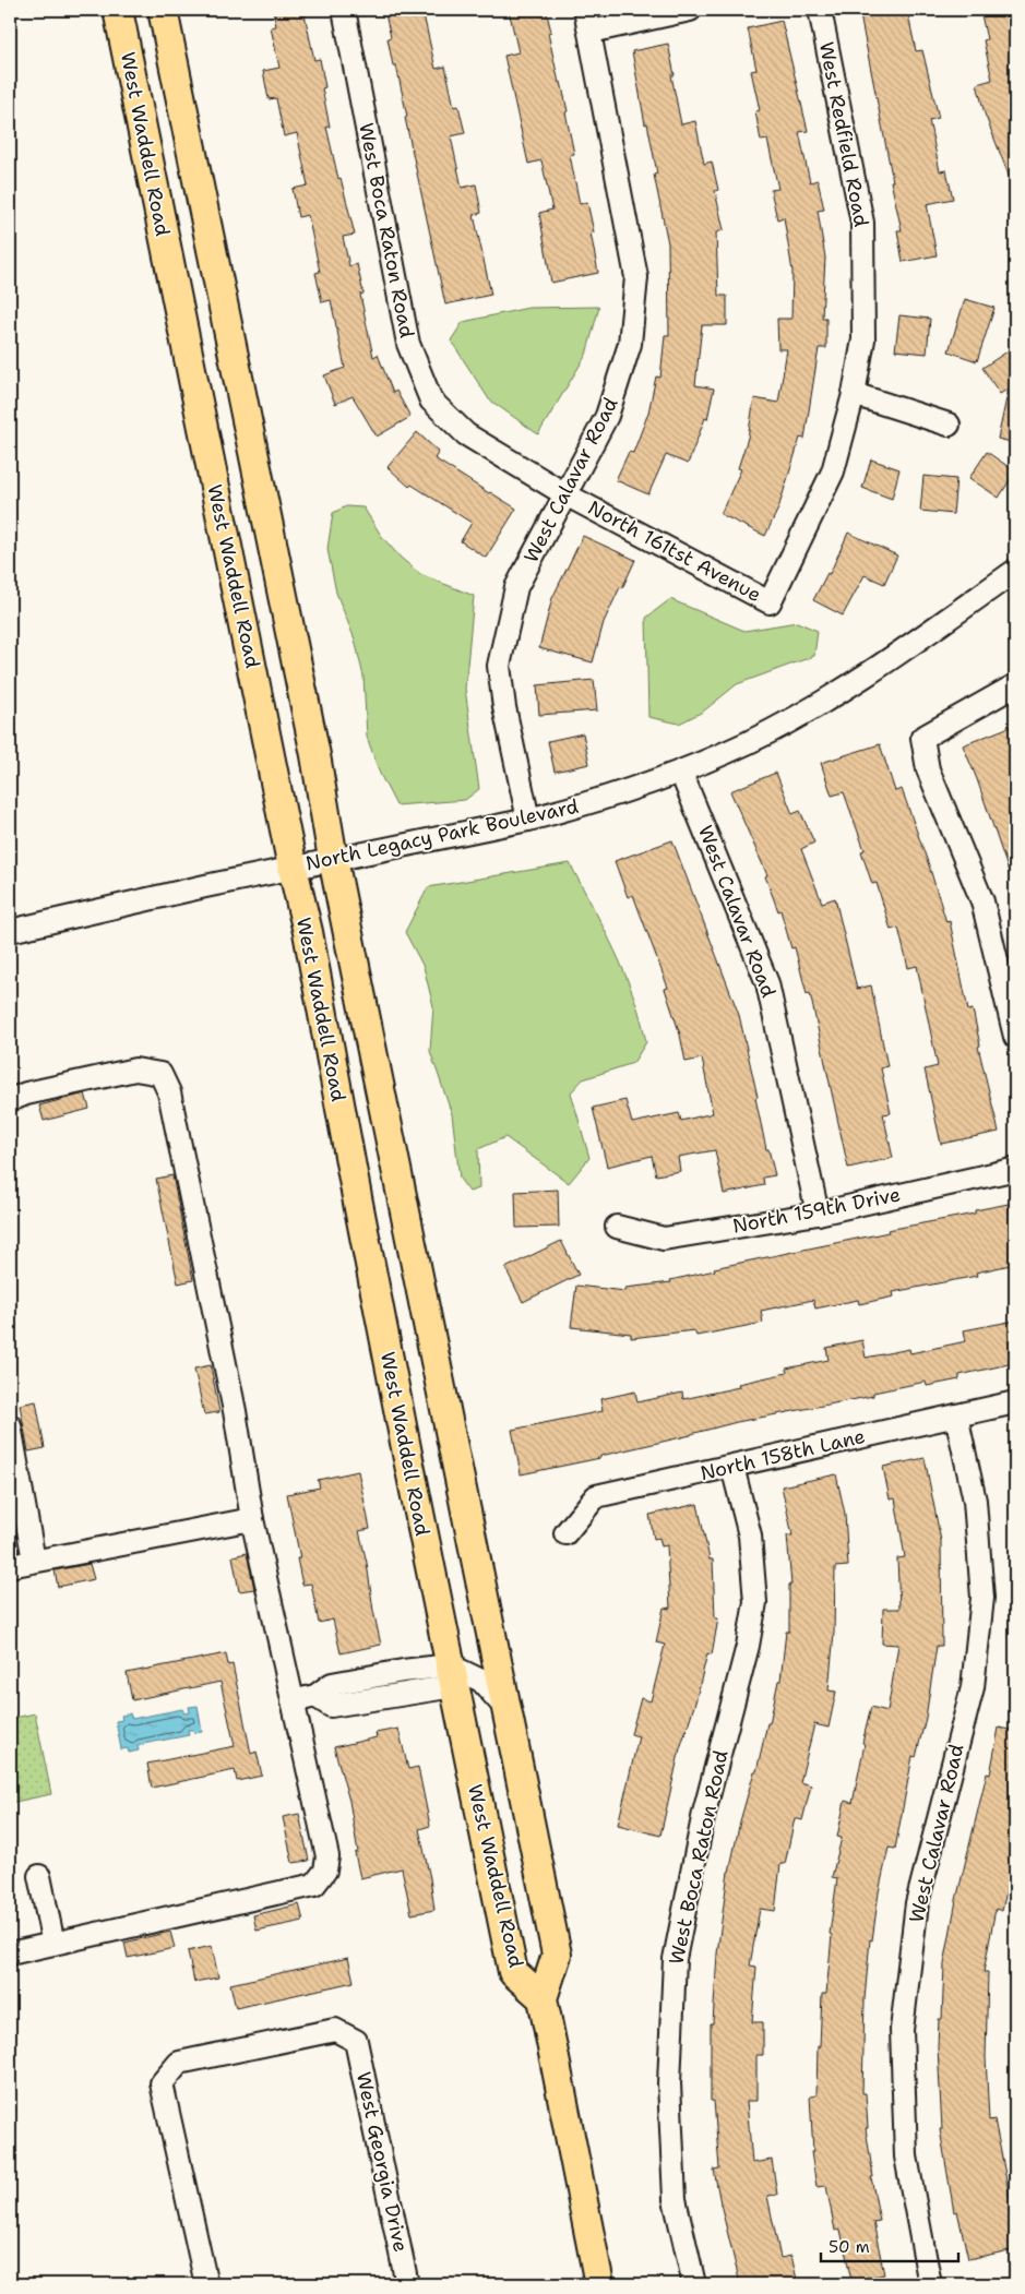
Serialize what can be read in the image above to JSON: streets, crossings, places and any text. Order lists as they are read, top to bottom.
{
  "streets": {
    "main road": ["West Waddell Road"],
    "street": [
      "West Redfield Road",
      "West Boca Raton Road",
      "West Calavar Road",
      "North 161tst Avenue",
      "North Legacy Park Boulevard",
      "North 159th Drive",
      "North 158th Lane",
      "West Georgia Drive"
    ]
  },
  "crossings": [
    ["West Redfield Road", "North 161tst Avenue"],
    ["West Waddell Road", "North Legacy Park Boulevard"],
    ["West Boca Raton Road", "North 161tst Avenue"],
    ["West Boca Raton Road", "North 158th Lane"],
    ["West Calavar Road", "North 161tst Avenue"],
    ["West Calavar Road", "North Legacy Park Boulevard"],
    ["West Calavar Road", "North 159th Drive"],
    ["West Calavar Road", "North 158th Lane"]
  ],
  "scale_bar": "50 m"
}
